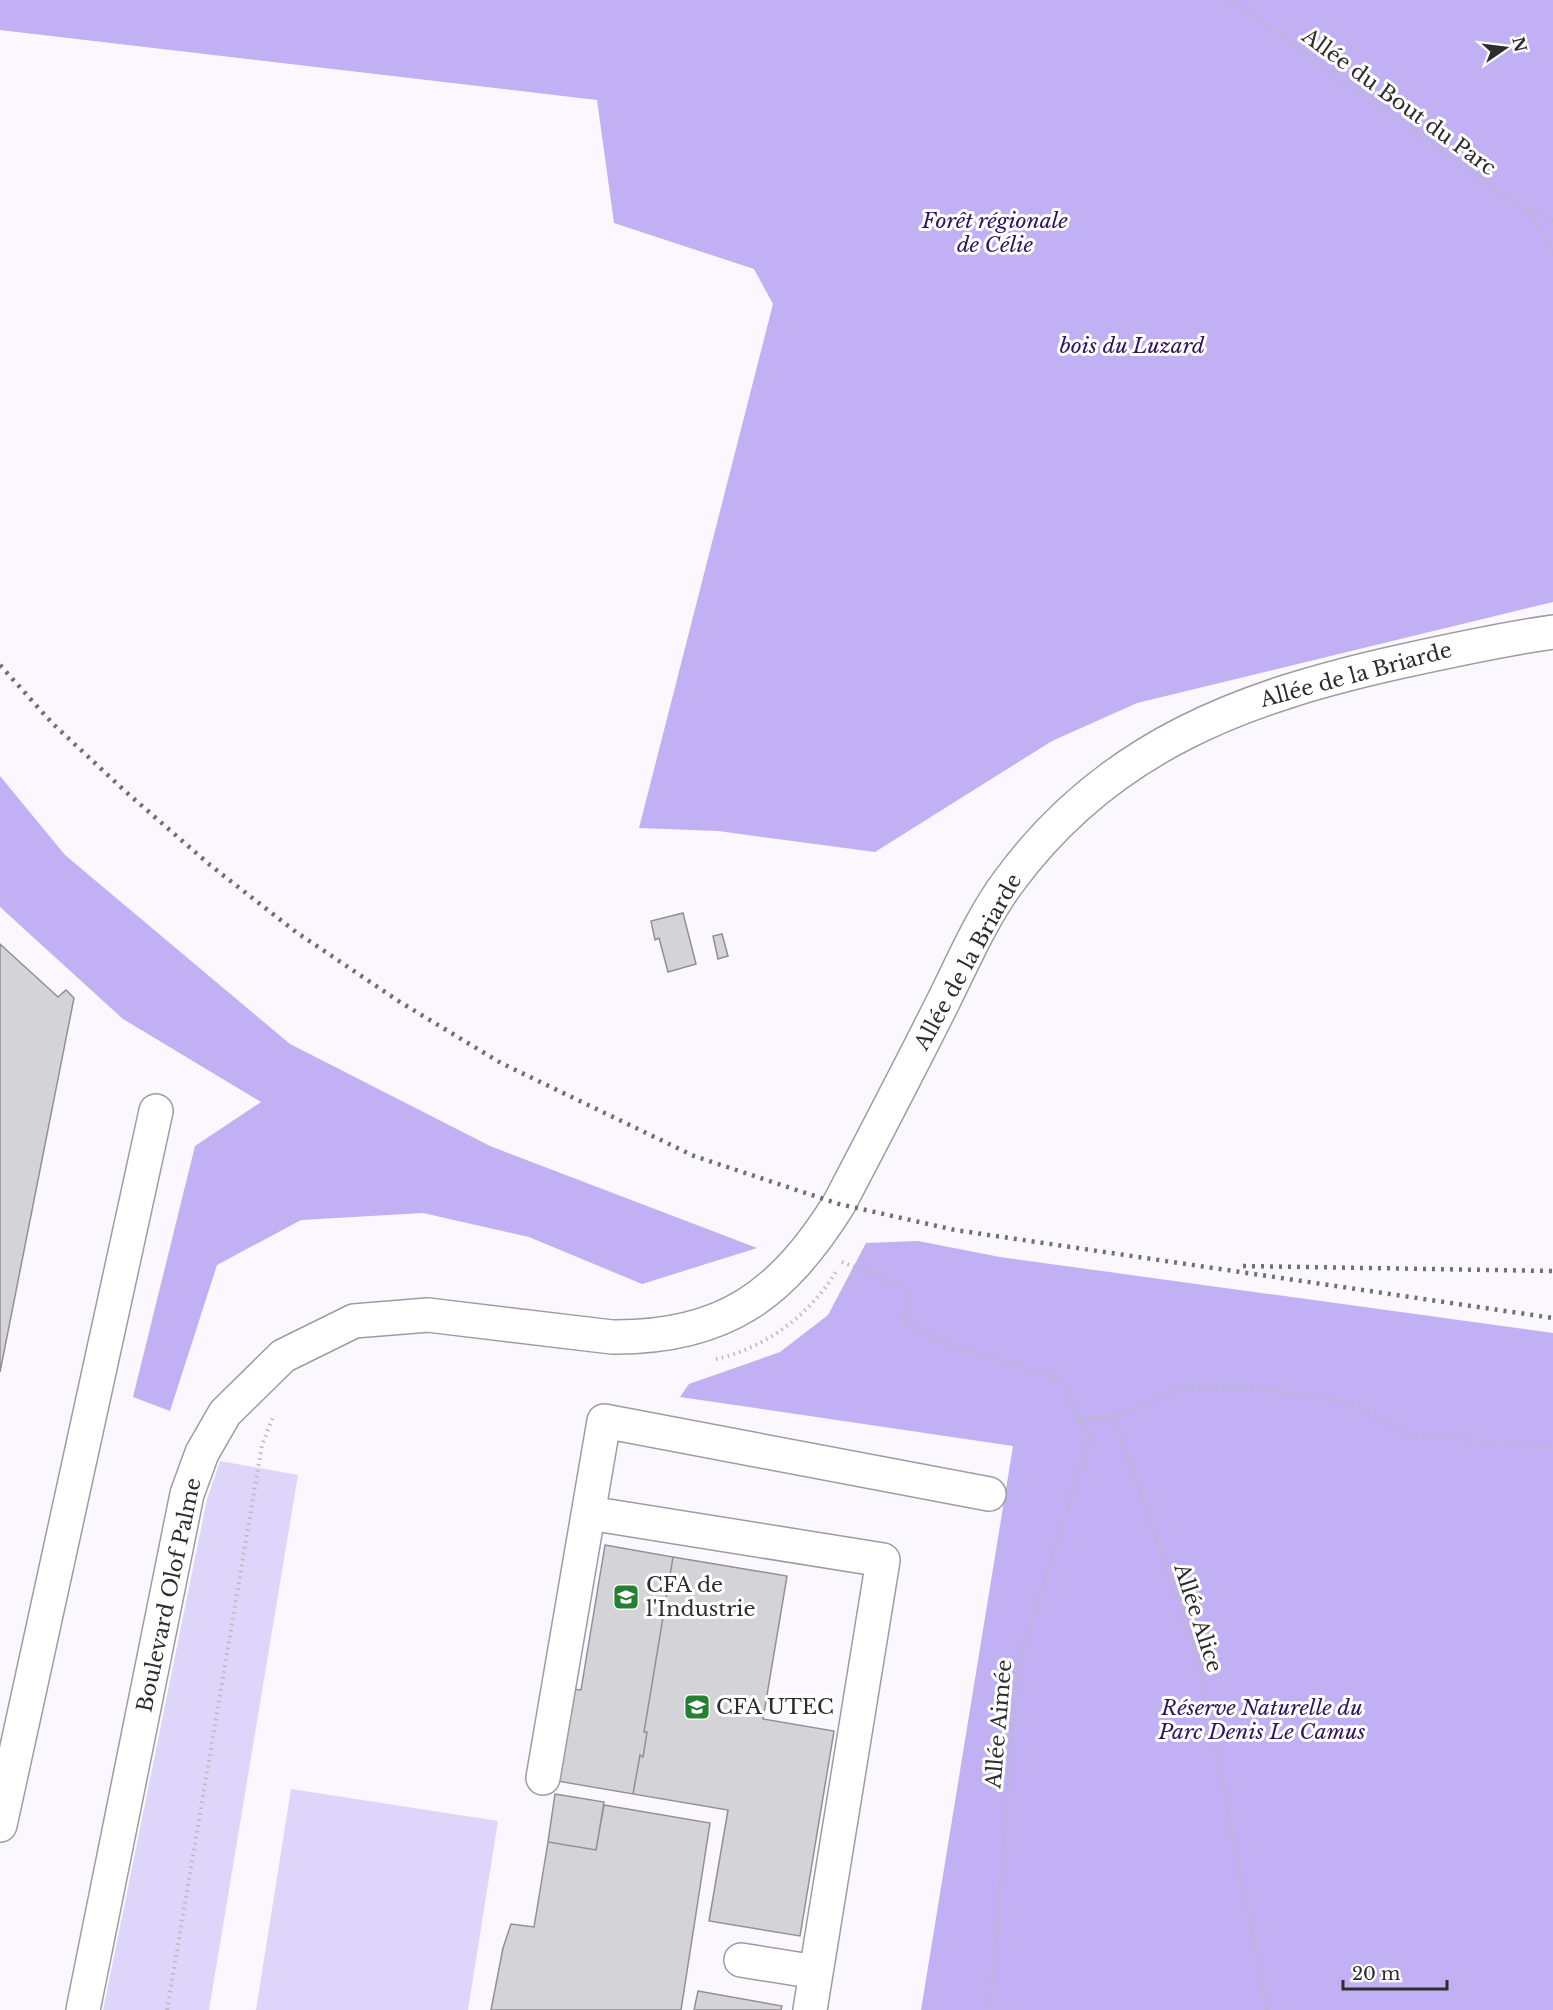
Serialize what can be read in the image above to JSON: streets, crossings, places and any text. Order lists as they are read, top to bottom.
{
  "streets": {
    "street": ["Allée de la Briarde", "Boulevard Olof Palme"],
    "path": ["Allée du Bout du Parc", "Allée Alice", "Allée Aimée"]
  },
  "crossings": [
    ["Allée de la Briarde", "Boulevard Olof Palme"]
  ],
  "parks": ["Forêt régionale de Célie", "bois du Luzard", "Réserve Naturelle du Parc Denis Le Camus"],
  "places": {
    "school or university": ["CFA de l'Industrie", "CFA UTEC"]
  },
  "scale_bar": "20 m",
  "north": "right"
}
